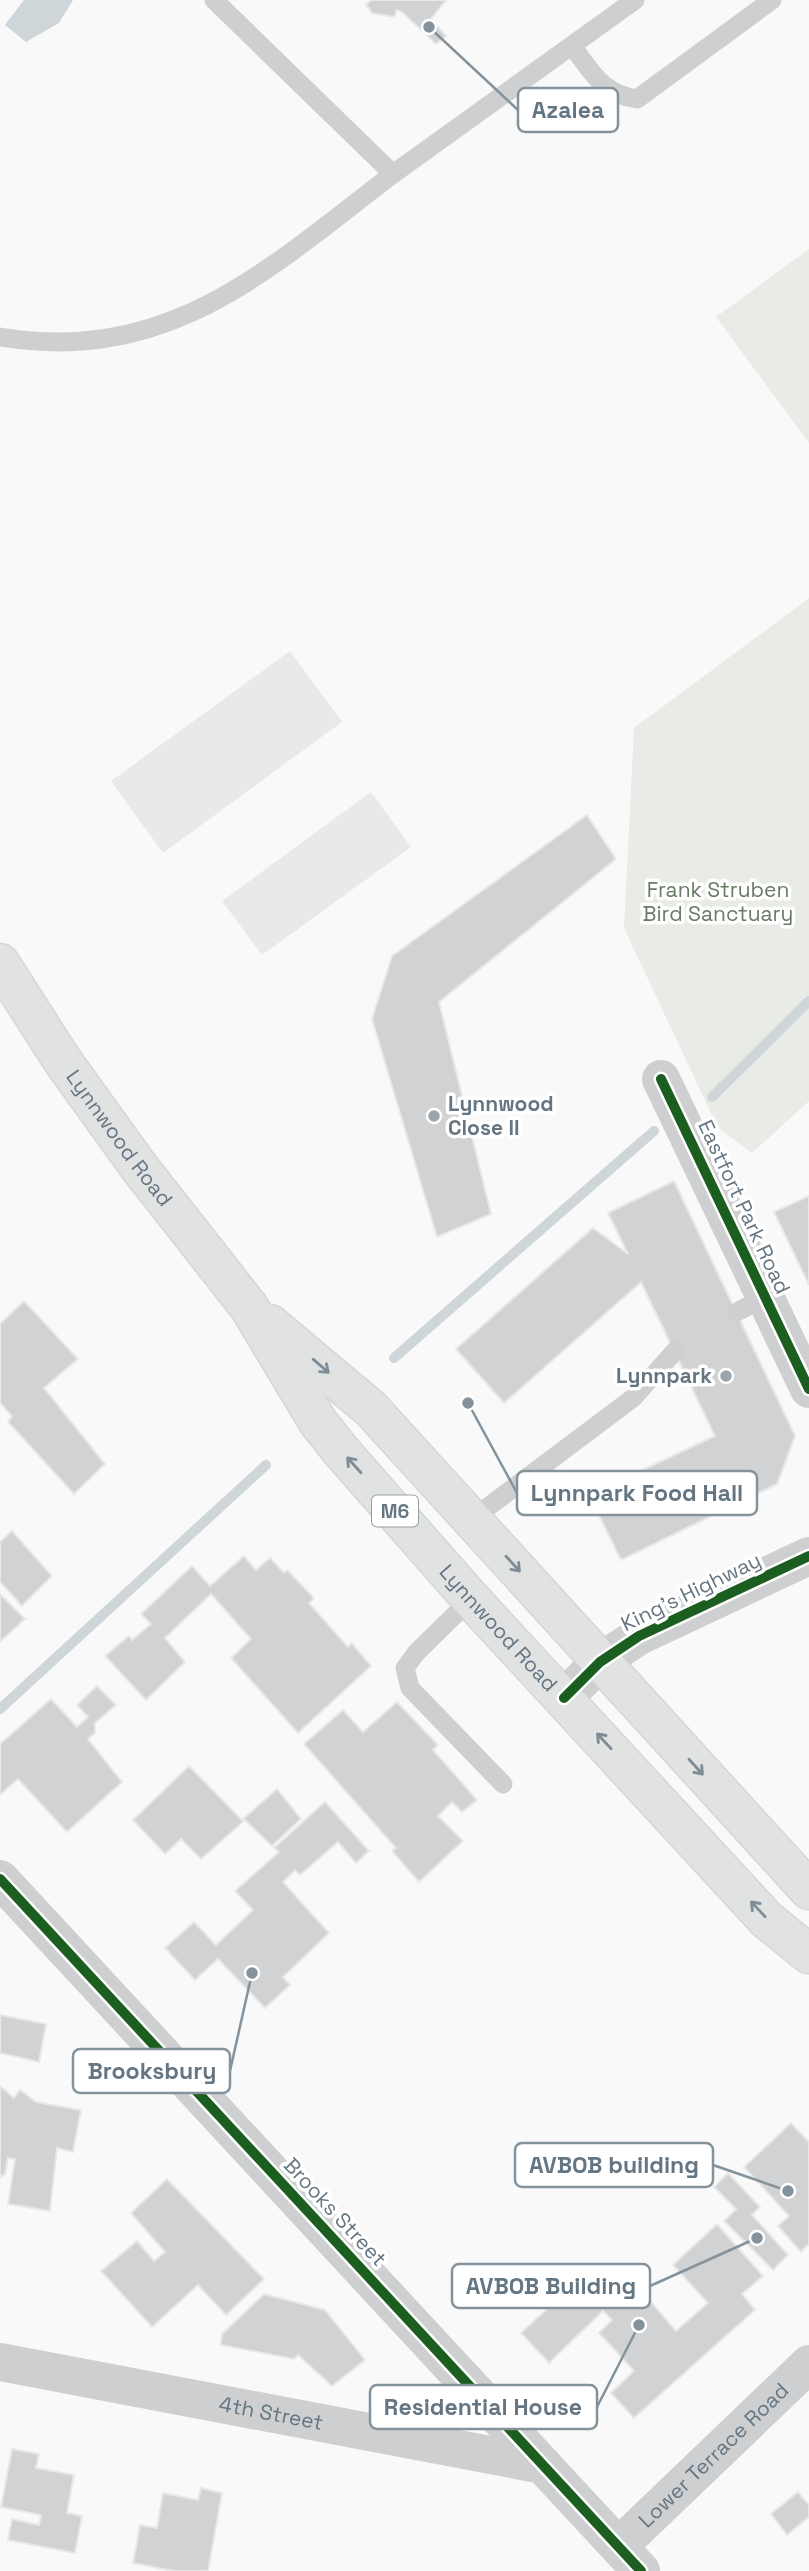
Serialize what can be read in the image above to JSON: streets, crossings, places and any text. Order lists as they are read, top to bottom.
{
  "streets": {
    "main road": ["Lynnwood Road", "M6"],
    "street": [
      "Eastfort Park Road",
      "King's Highway",
      "Brooks Street",
      "4th Street",
      "Lower Terrace Road"
    ]
  },
  "crossings": [
    ["Lynnwood Road", "King's Highway"],
    ["Brooks Street", "4th Street"],
    ["Brooks Street", "Lower Terrace Road"]
  ],
  "parks": ["Frank Struben Bird Sanctuary"],
  "places": [
    "Azalea",
    "Lynnwood Close II",
    "Lynnpark",
    "Lynnpark Food Hall",
    "Brooksbury",
    "AVBOB building",
    "AVBOB Building",
    "Residential House"
  ]
}
